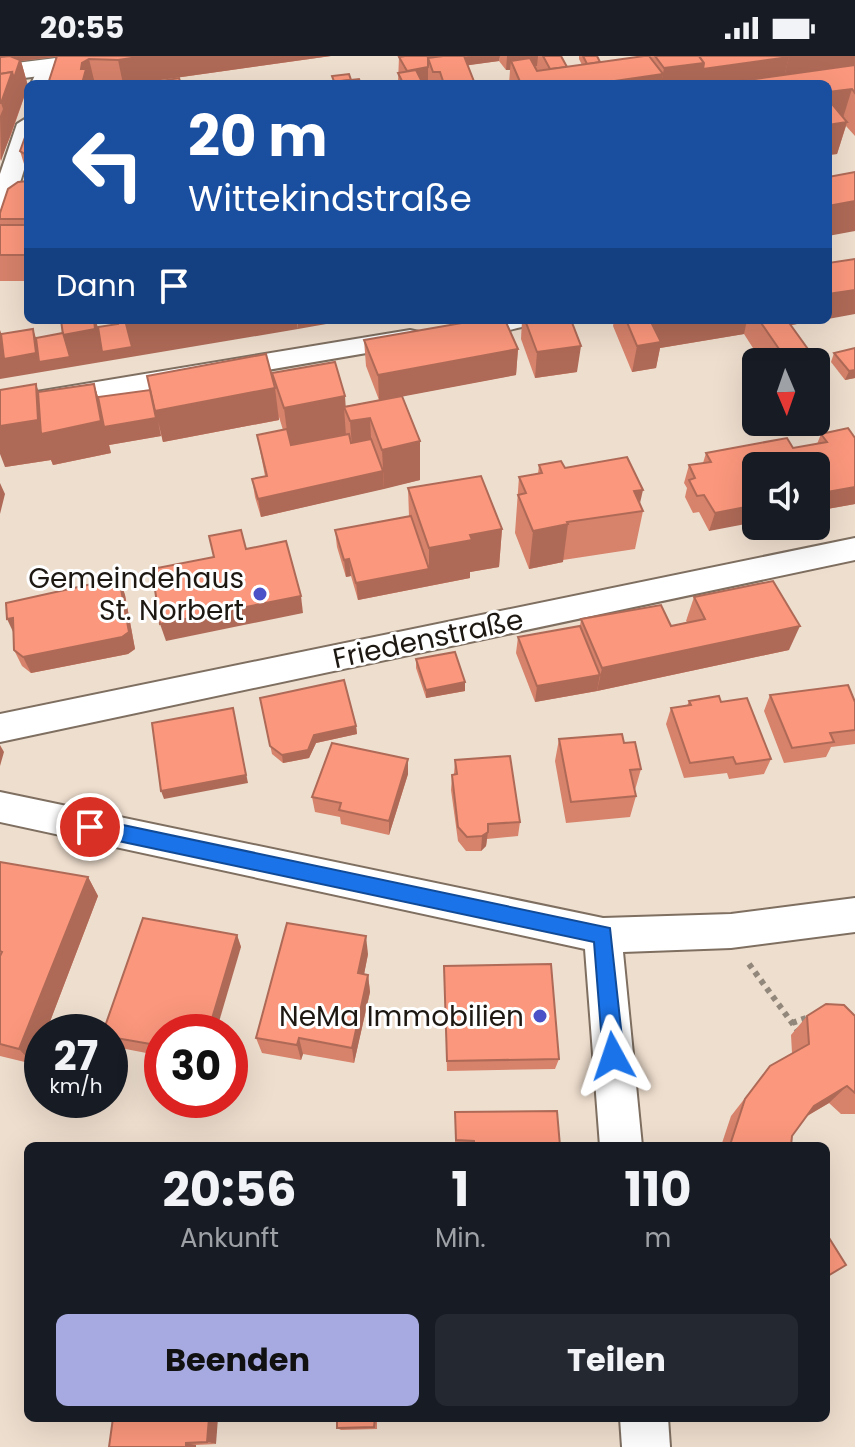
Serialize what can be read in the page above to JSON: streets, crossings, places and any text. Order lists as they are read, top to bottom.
{
  "streets": {
    "street": ["Friedenstraße"]
  },
  "places": ["Gemeindehaus St. Norbert", "NeMa Immobilien"],
  "north": "bottom",
  "page": {
    "status": "20:55",
    "turn": ["20 m", "Wittekindstraße"],
    "then": "Dann",
    "speed": "27 km/h",
    "limit": "30",
    "eta": [
      "20:56",
      "Ankunft",
      "1",
      "Min.",
      "110",
      "m"
    ],
    "buttons": ["Beenden", "Teilen"]
  }
}
